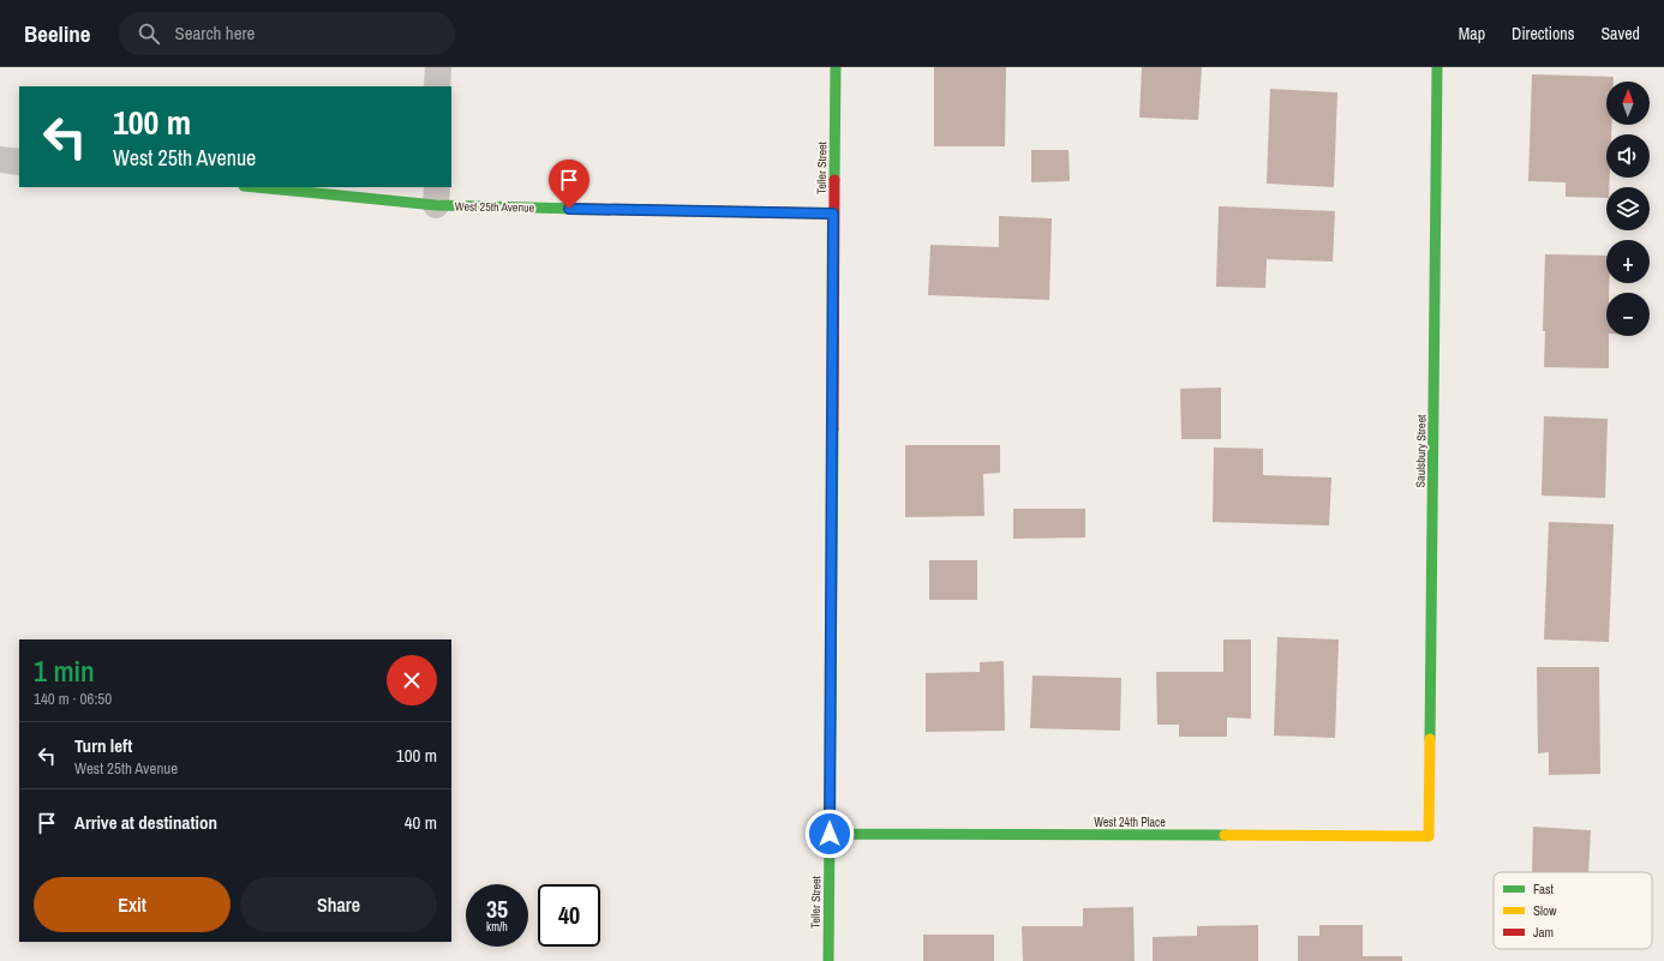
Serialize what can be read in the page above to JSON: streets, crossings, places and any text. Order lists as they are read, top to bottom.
{
  "streets": {
    "street": [
      "Teller Street",
      "West 25th Avenue",
      "Saulsbury Street",
      "West 24th Place"
    ]
  },
  "crossings": [
    ["Teller Street", "West 25th Avenue"],
    ["Teller Street", "West 24th Place"],
    ["Saulsbury Street", "West 24th Place"]
  ],
  "legend": ["Fast", "Slow", "Jam"],
  "north": "top",
  "page": {
    "header": "Beeline",
    "search": "Search here",
    "nav": ["Map", "Directions", "Saved"],
    "map_buttons": ["+", "−"],
    "turn": ["100 m", "West 25th Avenue"],
    "heading": ["1 min", "140 m · 06:50"],
    "list": [
      {
        "name": "Turn left",
        "note": "West 25th Avenue",
        "value": "100 m"
      },
      {
        "name": "Arrive at destination",
        "value": "40 m"
      }
    ],
    "buttons": ["Exit", "Share"],
    "speed": "35 km/h",
    "limit": "40"
  }
}
